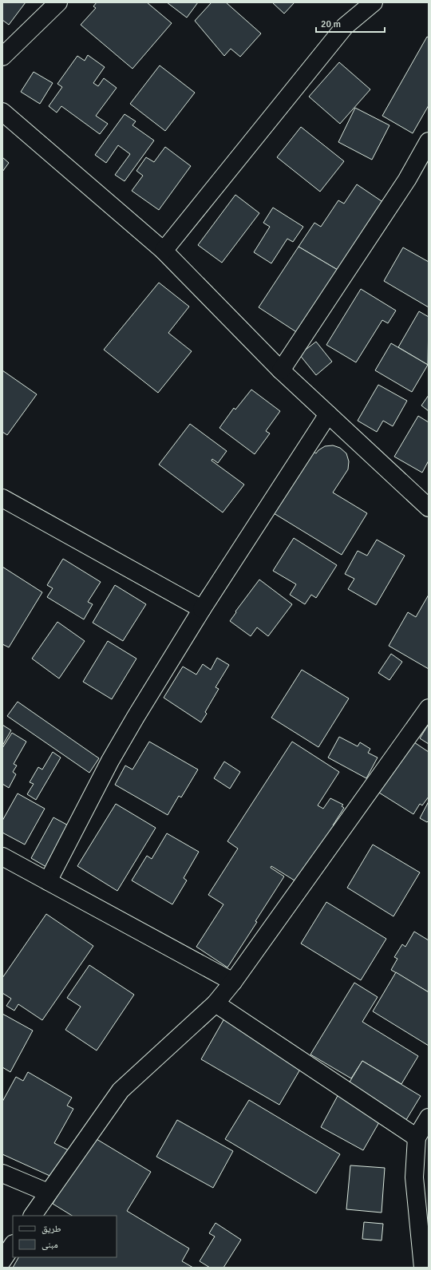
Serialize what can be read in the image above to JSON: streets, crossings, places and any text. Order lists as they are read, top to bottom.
{
  "legend": ["طريق", "مبنى"],
  "scale_bar": "20 m"
}
